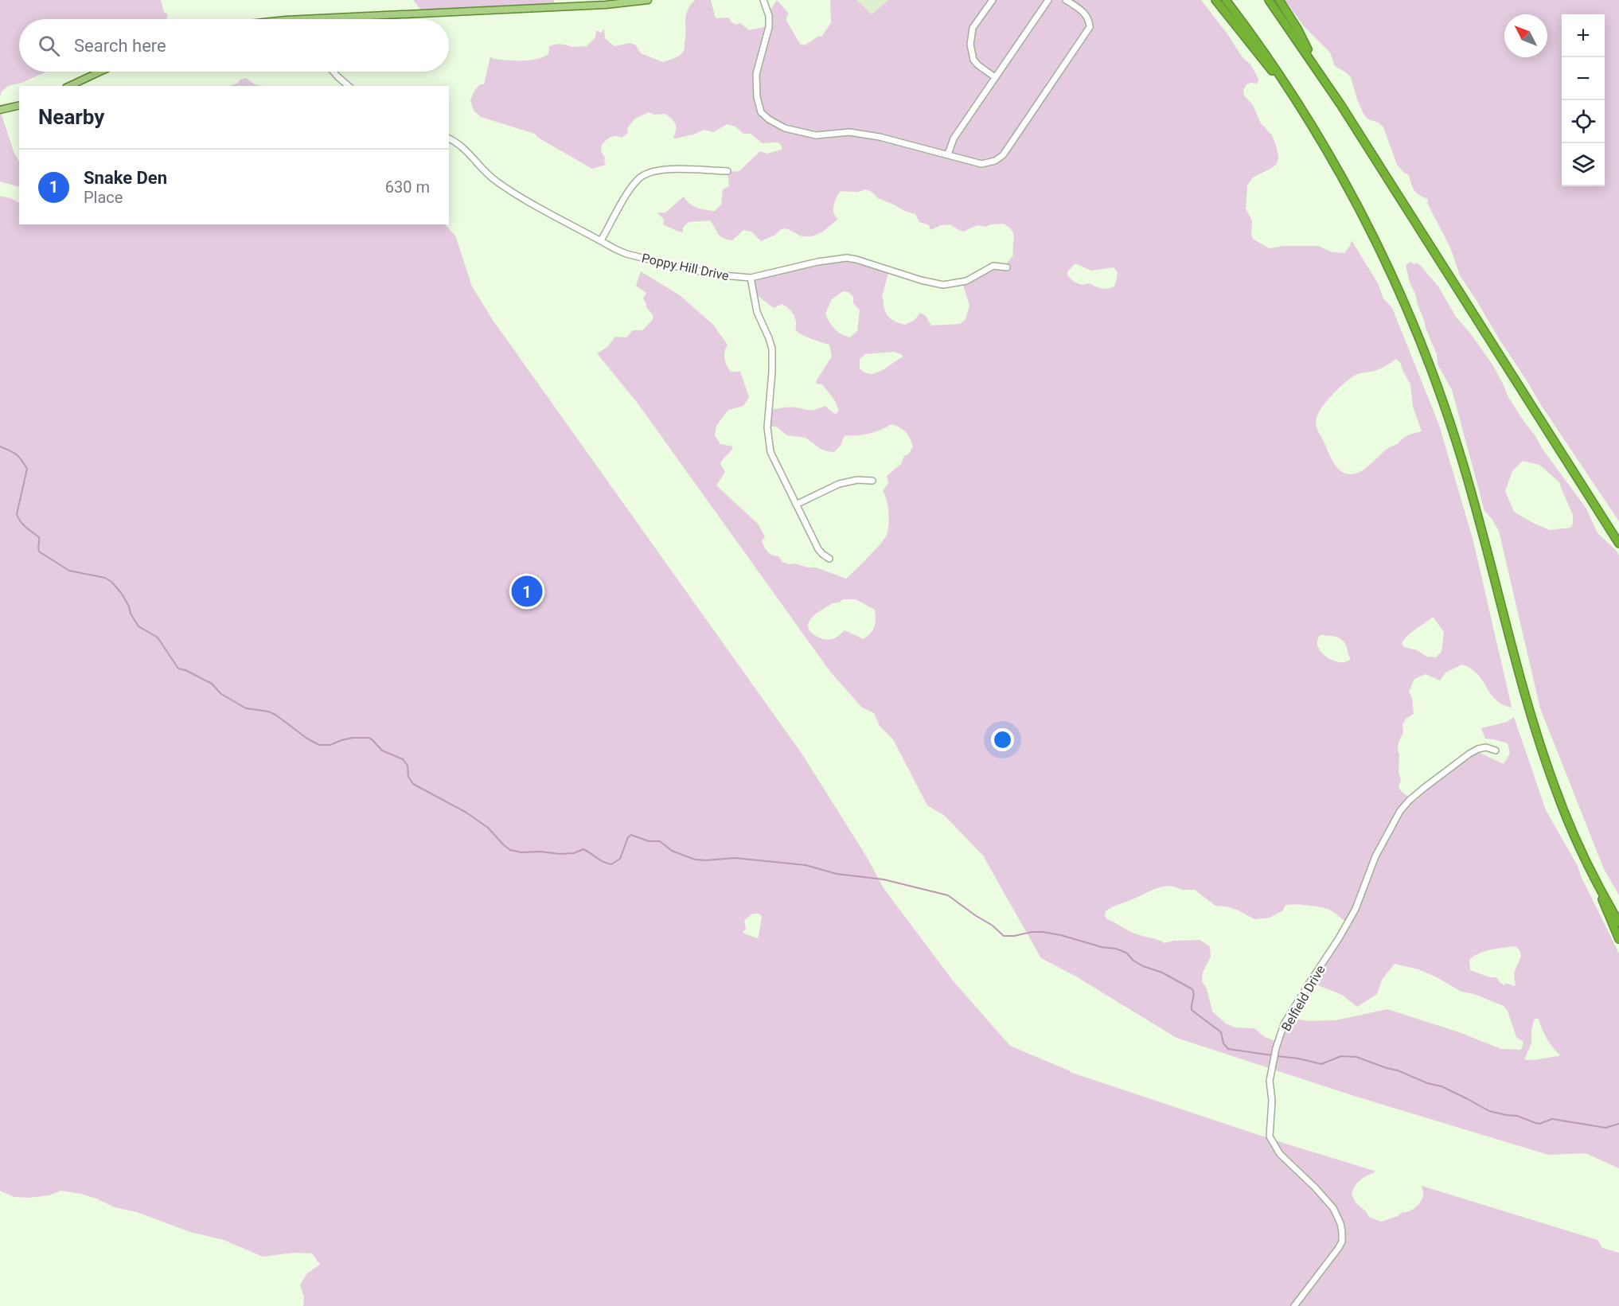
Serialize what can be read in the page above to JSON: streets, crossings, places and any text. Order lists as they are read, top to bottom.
{
  "streets": {
    "street": ["Poppy Hill Drive", "Belfield Drive"]
  },
  "north": "top left",
  "page": {
    "map_buttons": ["+", "−"],
    "search": "Search here",
    "heading": "Nearby",
    "list": [
      {
        "mark": "1",
        "name": "Snake Den",
        "note": "Place",
        "value": "630 m"
      }
    ],
    "pins": "1"
  }
}
